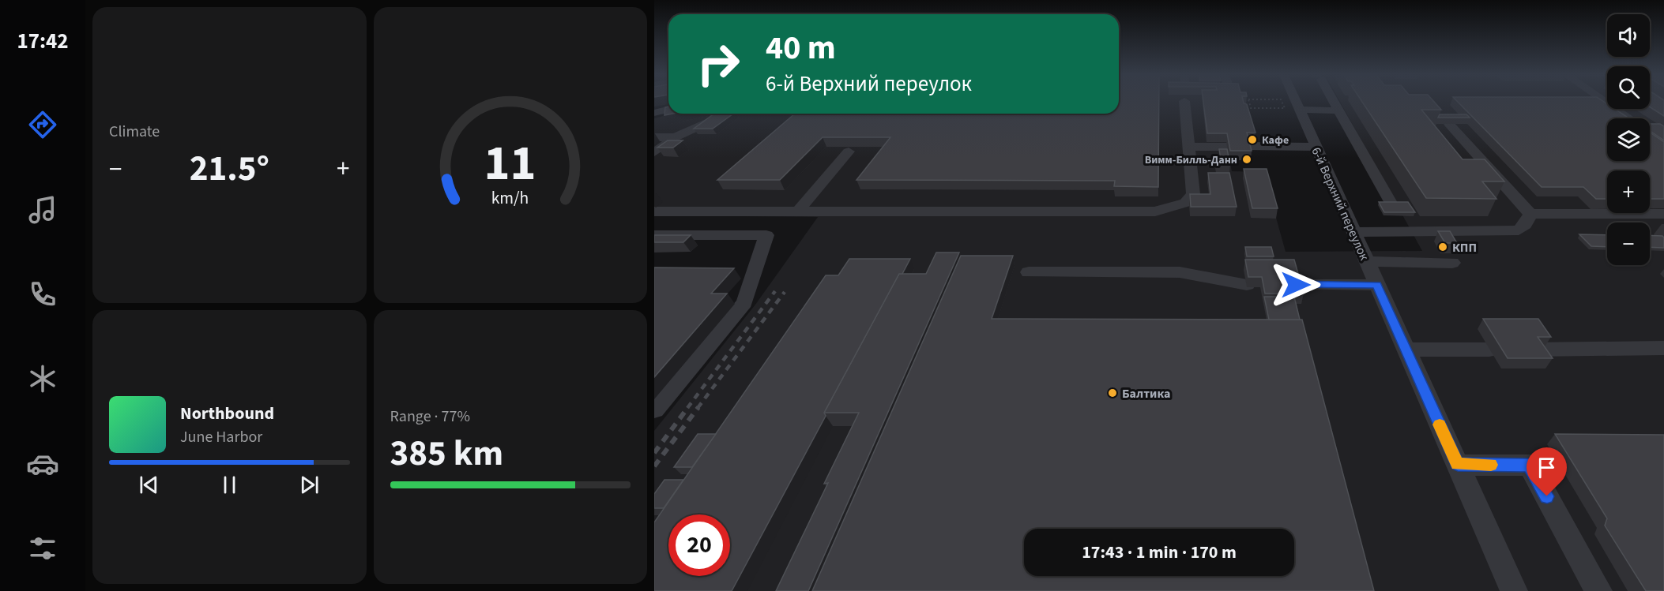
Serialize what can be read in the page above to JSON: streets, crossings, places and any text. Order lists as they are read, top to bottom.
{
  "streets": {
    "street": ["6-й Верхний переулок"]
  },
  "places": [
    "Кафе",
    "Вимм-Билль-Данн",
    "КПП",
    "Балтика"
  ],
  "page": {
    "tabs": "17:42",
    "tile": [
      "Climate",
      ["Range · 77%", "385 km"]
    ],
    "map_buttons": ["+", "−"],
    "turn": ["40 m", "6-й Верхний переулок"],
    "heat": ["−", "21.5°", "+"],
    "song": ["Northbound", "June Harbor"],
    "limit": "20",
    "trip": "17:43 · 1 min · 170 m",
    "gauge": ["11", "km/h"]
  }
}
